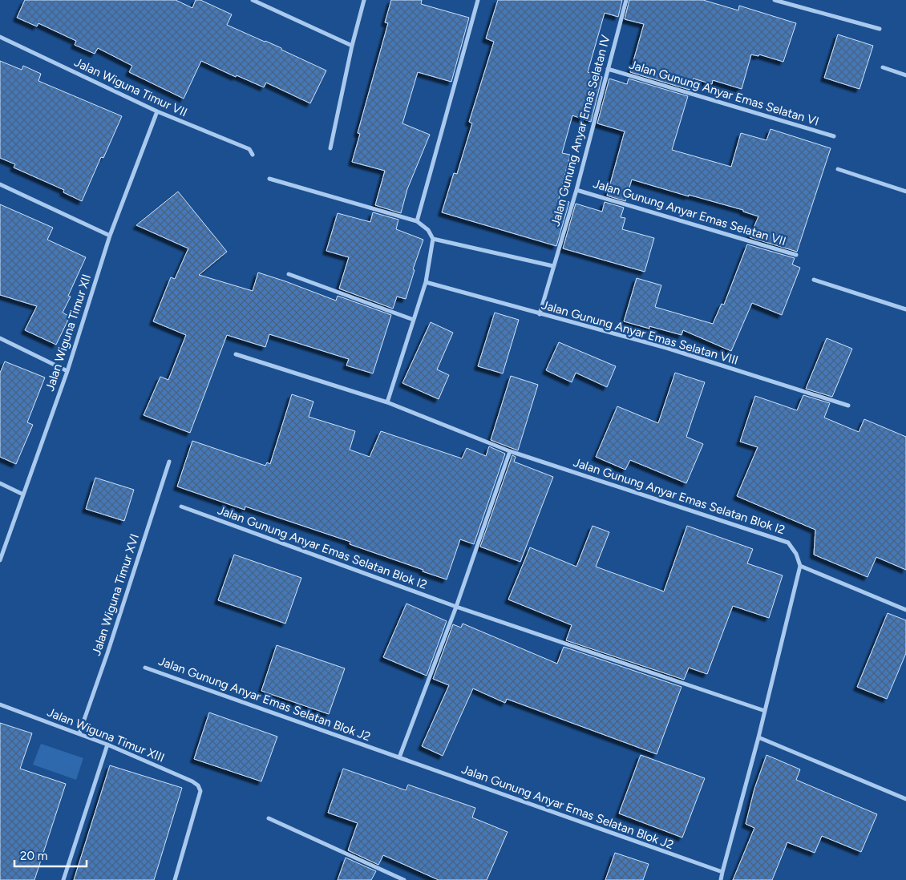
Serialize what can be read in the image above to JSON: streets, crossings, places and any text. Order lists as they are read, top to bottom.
{
  "streets": {
    "street": [
      "Jalan Wiguna Timur VII",
      "Jalan Gunung Anyar Emas Selatan VI",
      "Jalan Gunung Anyar Emas Selatan IV",
      "Jalan Gunung Anyar Emas Selatan VII",
      "Jalan Wiguna Timur XII",
      "Jalan Gunung Anyar Emas Selatan VIII",
      "Jalan Gunung Anyar Emas Selatan Blok I2",
      "Jalan Wiguna Timur XVI",
      "Jalan Gunung Anyar Emas Selatan Blok J2",
      "Jalan Wiguna Timur XIII"
    ]
  },
  "crossings": [
    ["Jalan Wiguna Timur VII", "Jalan Wiguna Timur XII"],
    ["Jalan Gunung Anyar Emas Selatan VI", "Jalan Gunung Anyar Emas Selatan IV"],
    ["Jalan Gunung Anyar Emas Selatan IV", "Jalan Gunung Anyar Emas Selatan VII"],
    ["Jalan Gunung Anyar Emas Selatan IV", "Jalan Gunung Anyar Emas Selatan VIII"],
    ["Jalan Wiguna Timur XVI", "Jalan Wiguna Timur XIII"]
  ],
  "scale_bar": "20 m"
}
